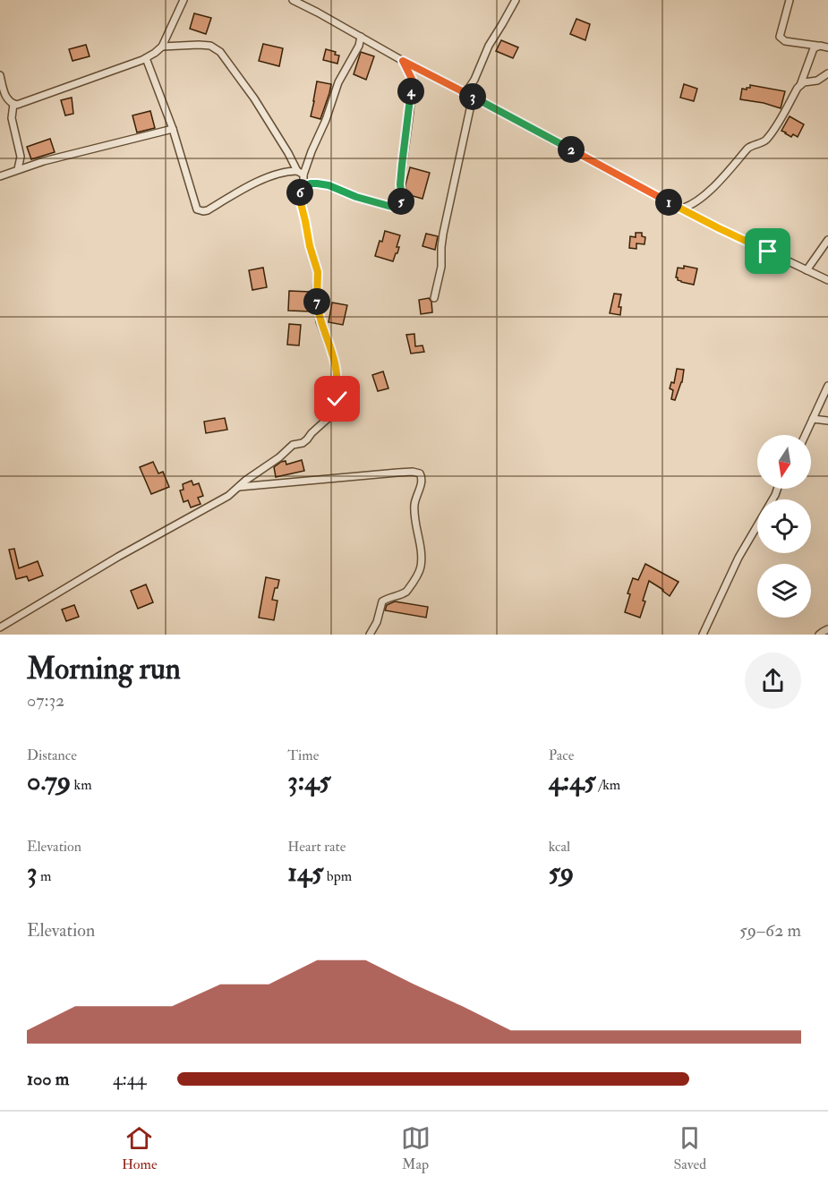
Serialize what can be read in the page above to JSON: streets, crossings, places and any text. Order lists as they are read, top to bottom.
{
  "north": "bottom",
  "page": {
    "pins": [
      "4",
      "3",
      "2",
      "6",
      "5",
      "1",
      "7"
    ],
    "heading": ["Morning run", "07:32"],
    "stats": [
      ["Distance", "0.79 km"],
      ["Time", "3:45"],
      ["Pace", "4:45 /km"],
      ["Elevation", "3 m"],
      ["Heart rate", "145 bpm"],
      ["kcal", "59"]
    ],
    "chart": ["Elevation", "59–62 m"],
    "list": [
      {
        "name": "100 m",
        "note": "4:44"
      }
    ],
    "tabs": ["Home", "Map", "Saved"]
  }
}
